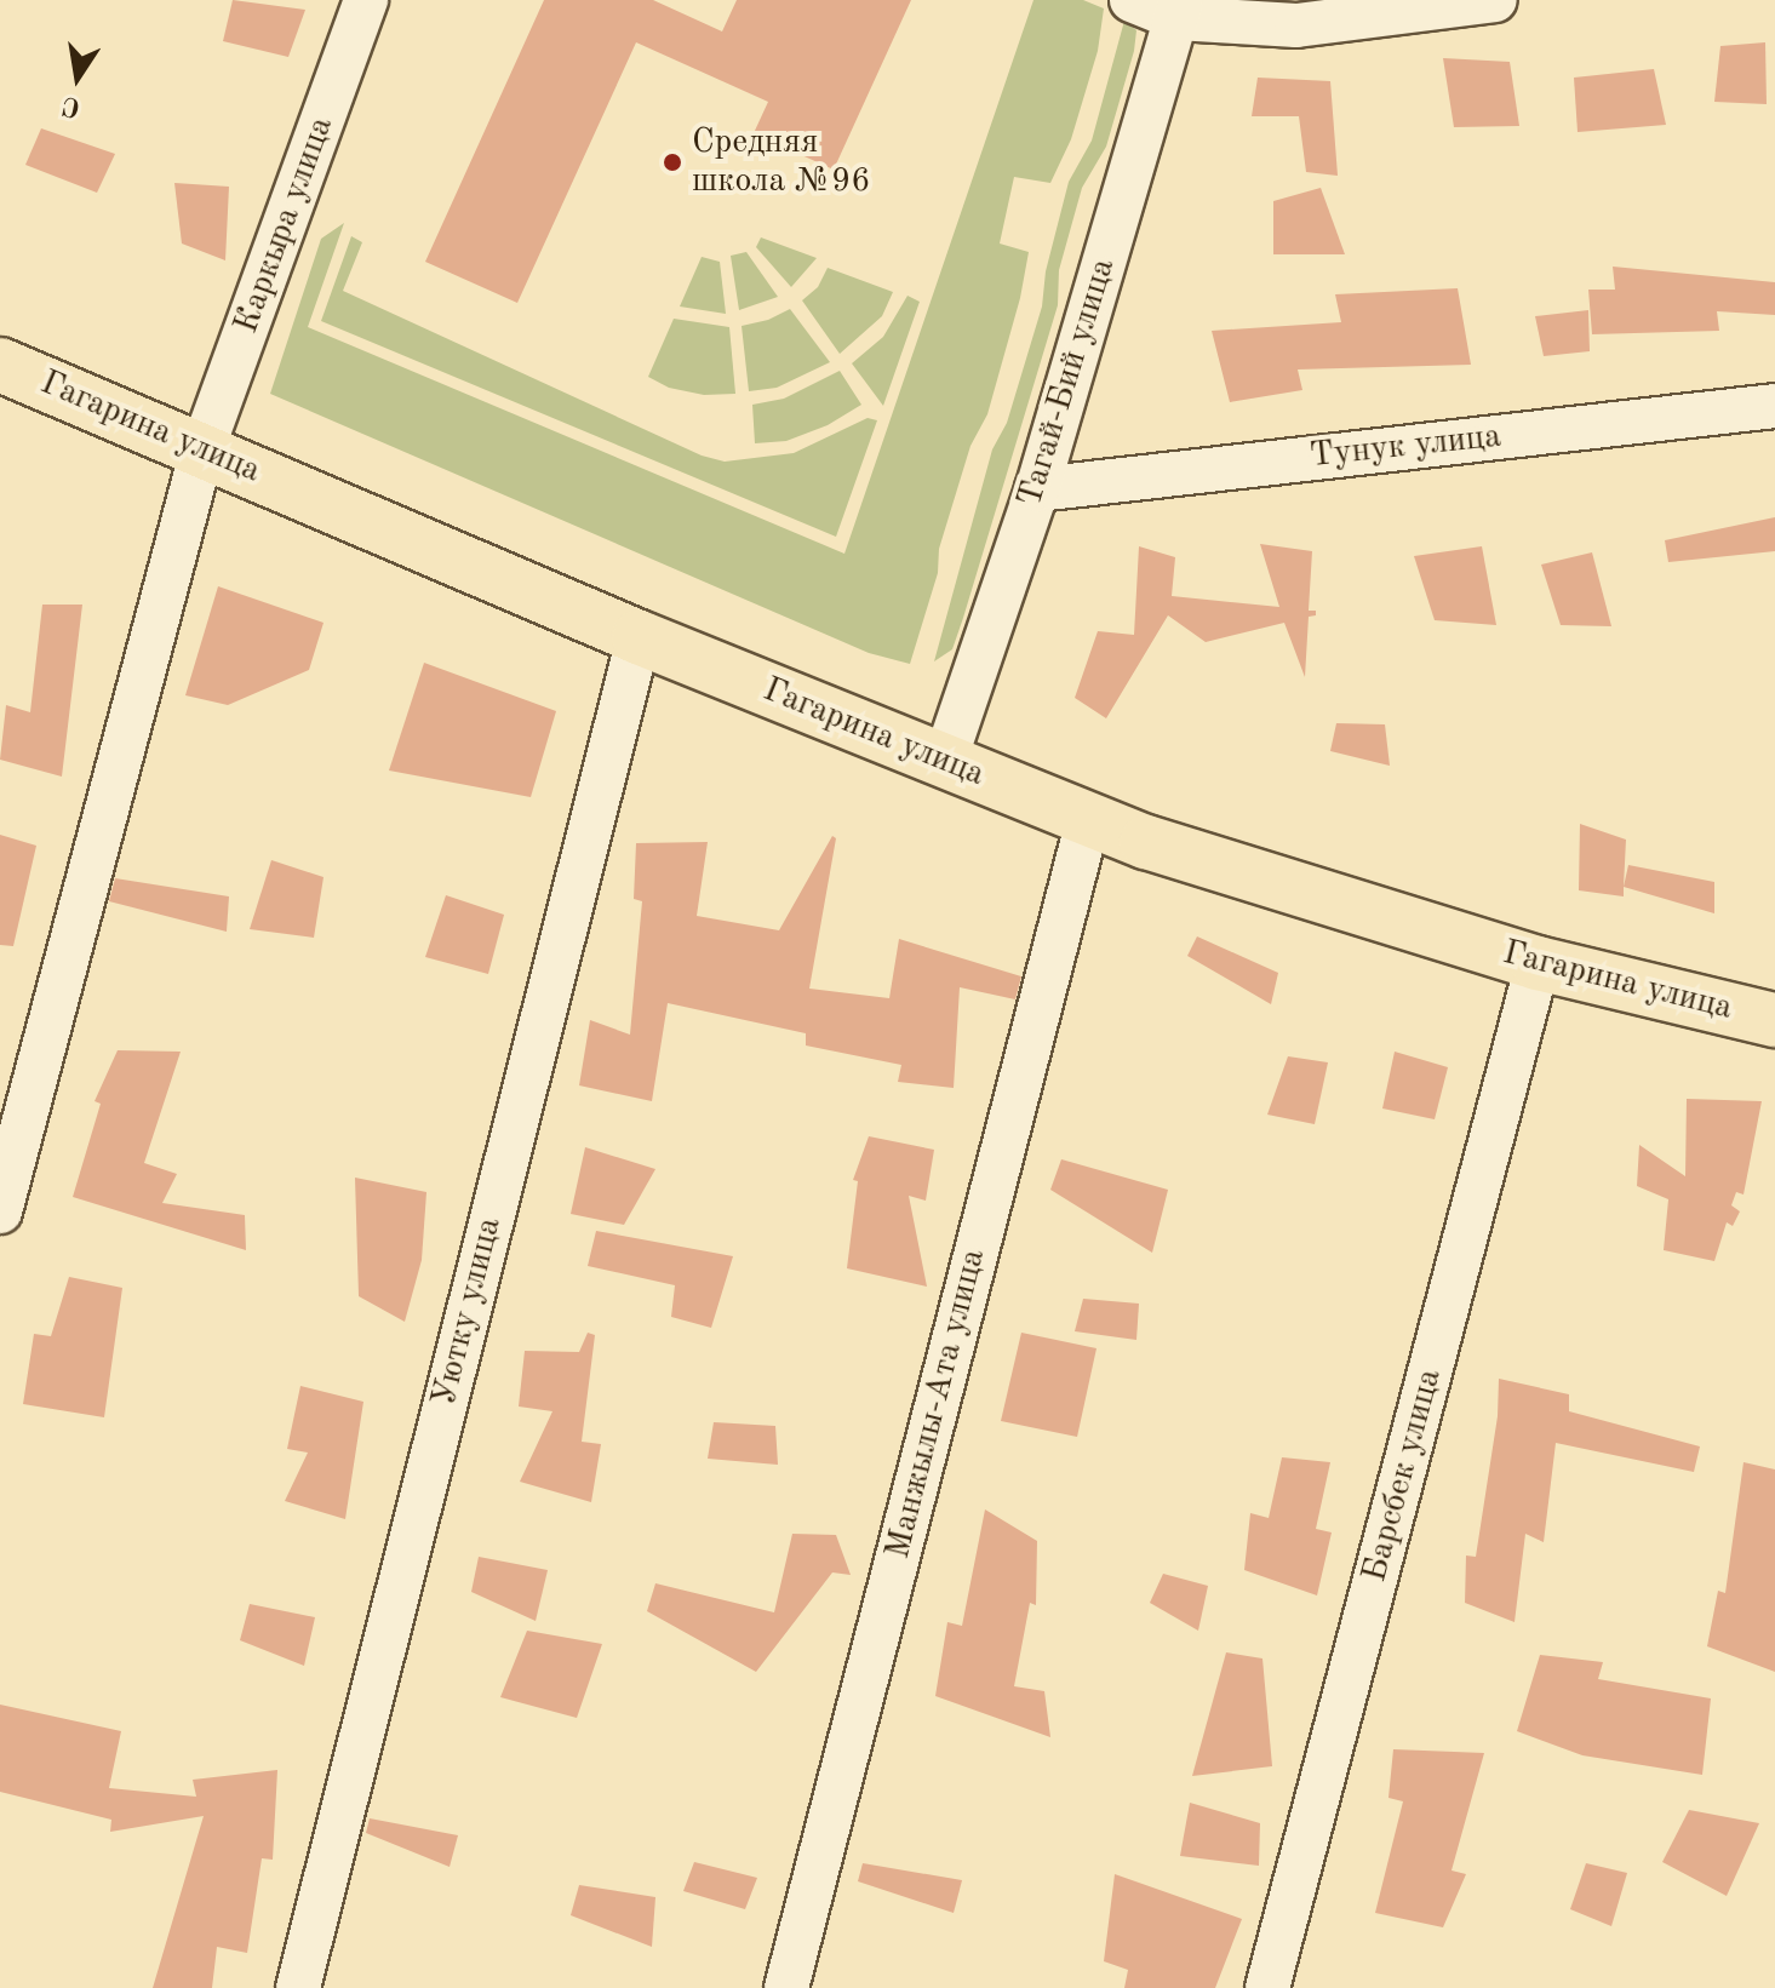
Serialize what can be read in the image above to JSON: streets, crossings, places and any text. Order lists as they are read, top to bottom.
{
  "streets": {
    "main road": ["Гагарина улица"],
    "street": [
      "Каркыра улица",
      "Тагай-Бий улица",
      "Тунук улица",
      "Уютку улица",
      "Манжылы-Ата улица",
      "Барсбек улица"
    ]
  },
  "crossings": [
    ["Каркыра улица", "Гагарина улица"],
    ["Тагай-Бий улица", "Гагарина улица"],
    ["Тагай-Бий улица", "Тунук улица"],
    ["Гагарина улица", "Уютку улица"],
    ["Гагарина улица", "Манжылы-Ата улица"],
    ["Гагарина улица", "Барсбек улица"]
  ],
  "places": ["Средняя школа №96"],
  "north": "bottom"
}
